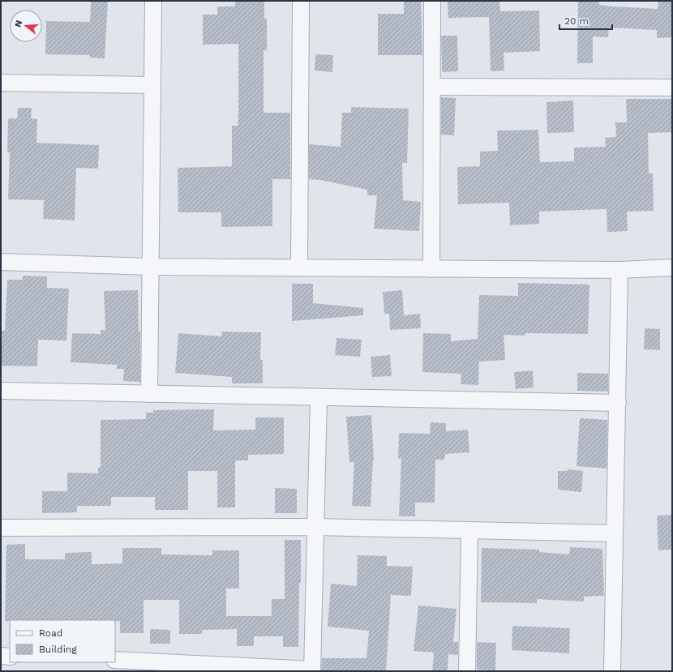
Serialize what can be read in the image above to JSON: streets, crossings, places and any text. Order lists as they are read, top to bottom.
{
  "legend": ["Road", "Building"],
  "scale_bar": "20 m",
  "north": "left"
}
